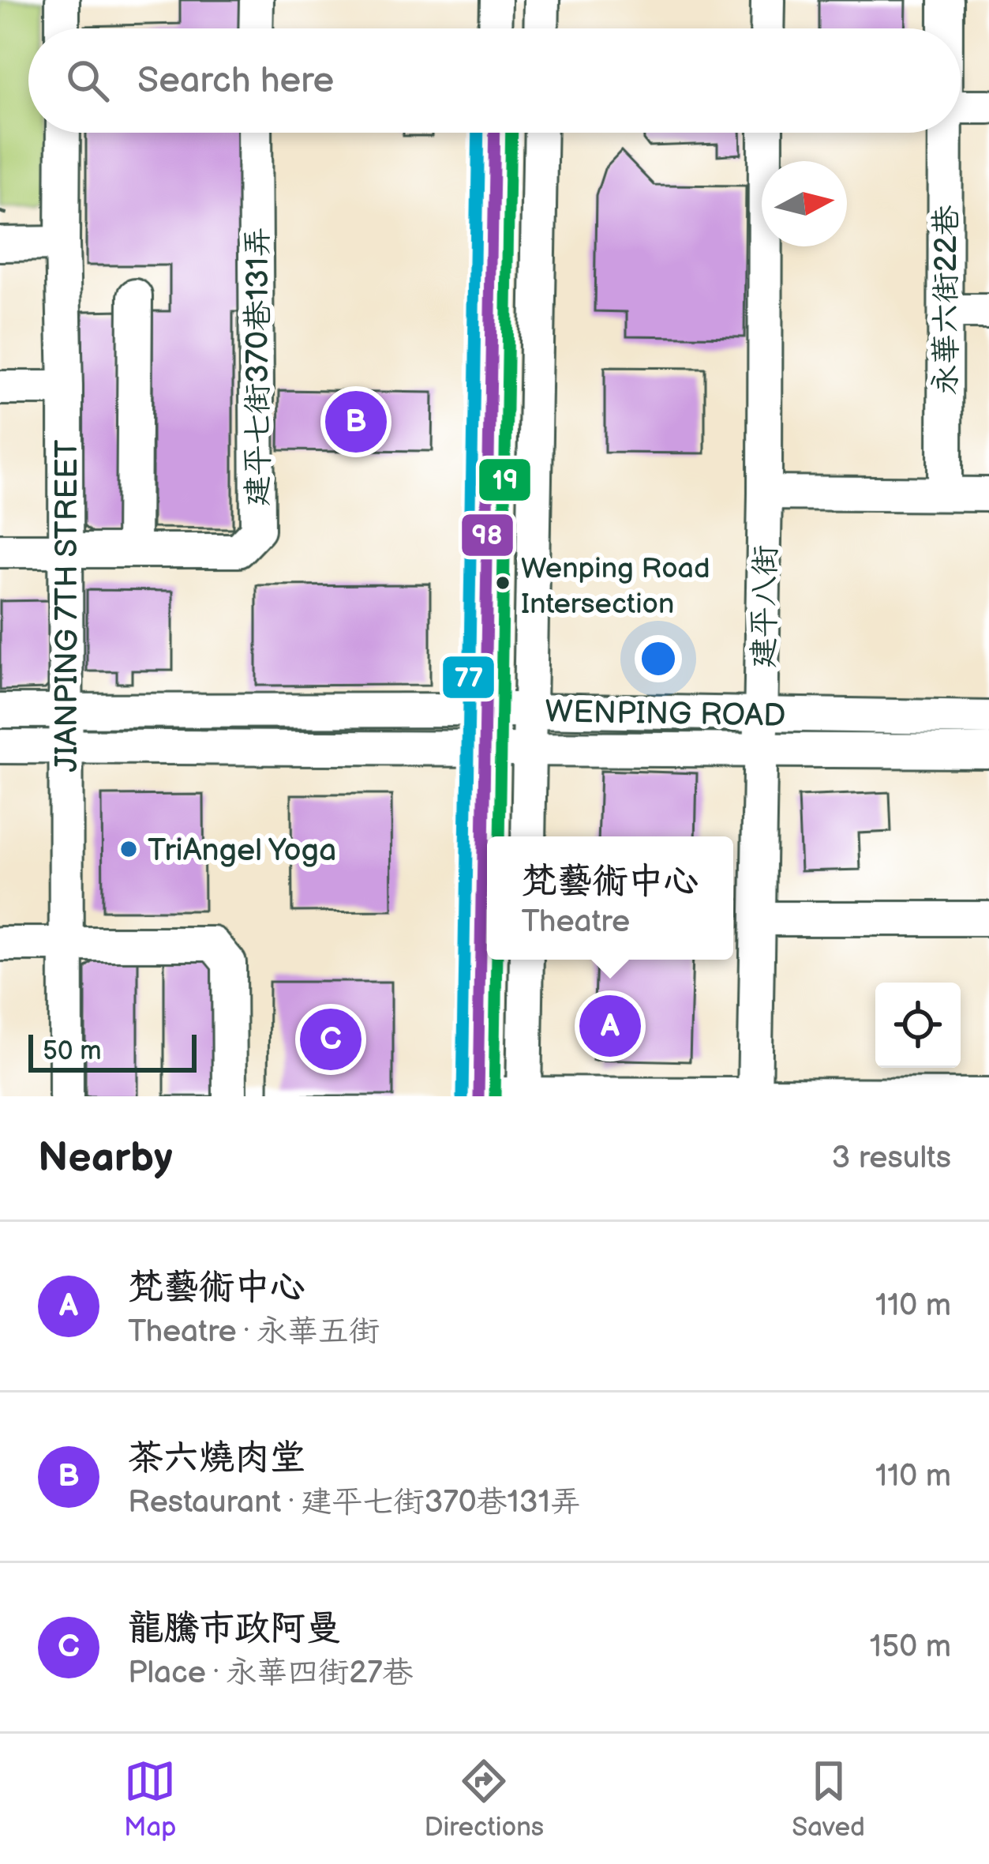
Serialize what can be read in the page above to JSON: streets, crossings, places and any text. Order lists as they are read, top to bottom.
{
  "streets": {
    "street": [
      "永華六街22巷",
      "建平七街370巷131弄",
      "JIANPING 7TH STREET",
      "建平八街",
      "WENPING ROAD"
    ]
  },
  "crossings": [
    ["建平七街370巷131弄", "JIANPING 7TH STREET"],
    ["JIANPING 7TH STREET", "WENPING ROAD"],
    ["建平八街", "WENPING ROAD"]
  ],
  "places": ["Wenping Road Intersection", "TriAngel Yoga"],
  "lines": ["transit line 98", "transit line 19", "transit line 77"],
  "scale_bar": "50 m",
  "north": "right",
  "page": {
    "search": "Search here",
    "pins": ["B", "A", "C"],
    "popup": ["梵藝術中心", "Theatre"],
    "scale": "50 m",
    "heading": ["Nearby", "3 results"],
    "list": [
      {
        "mark": "A",
        "name": "梵藝術中心",
        "note": "Theatre · 永華五街",
        "value": "110 m"
      },
      {
        "mark": "B",
        "name": "茶六燒肉堂",
        "note": "Restaurant · 建平七街370巷131弄",
        "value": "110 m"
      },
      {
        "mark": "C",
        "name": "龍騰市政阿曼",
        "note": "Place · 永華四街27巷",
        "value": "150 m"
      }
    ],
    "nav": ["Map", "Directions", "Saved"]
  }
}
